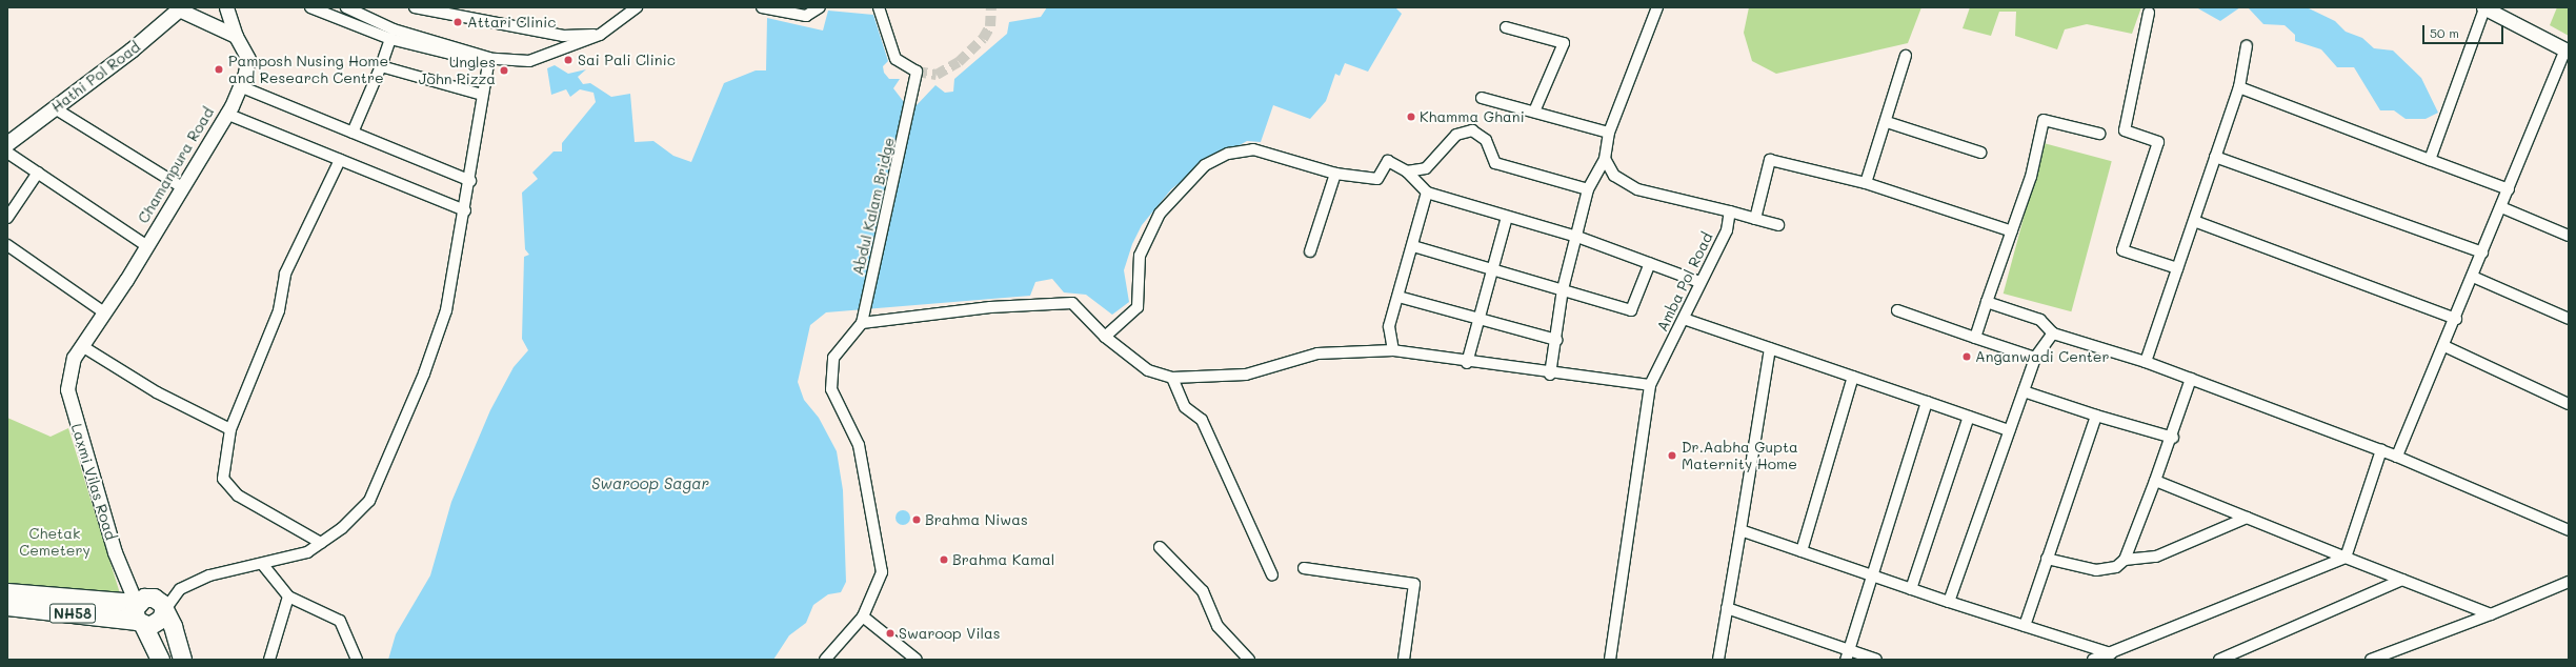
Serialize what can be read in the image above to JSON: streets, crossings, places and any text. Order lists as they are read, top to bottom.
{
  "streets": {
    "highway": ["Laxmi Vilas Road", "NH58"],
    "main road": ["Hathi Pol Road"],
    "street": ["Chamanpura Road", "Abdul Kalam Bridge", "Amba Pol Road"]
  },
  "crossings": [
    ["Chamanpura Road", "Laxmi Vilas Road"],
    ["Laxmi Vilas Road", "NH58"]
  ],
  "water": ["Swaroop Sagar"],
  "parks": ["Chetak Cemetery"],
  "places": [
    "Attari Clinic",
    "Sai Pali Clinic",
    "Pamposh Nusing Home and Research Centre",
    "Ungles John Pizza",
    "Khamma Ghani",
    "Anganwadi Center",
    "Dr.Aabha Gupta Maternity Home",
    "Brahma Niwas",
    "Brahma Kamal",
    "Swaroop Vilas"
  ],
  "scale_bar": "50 m"
}
